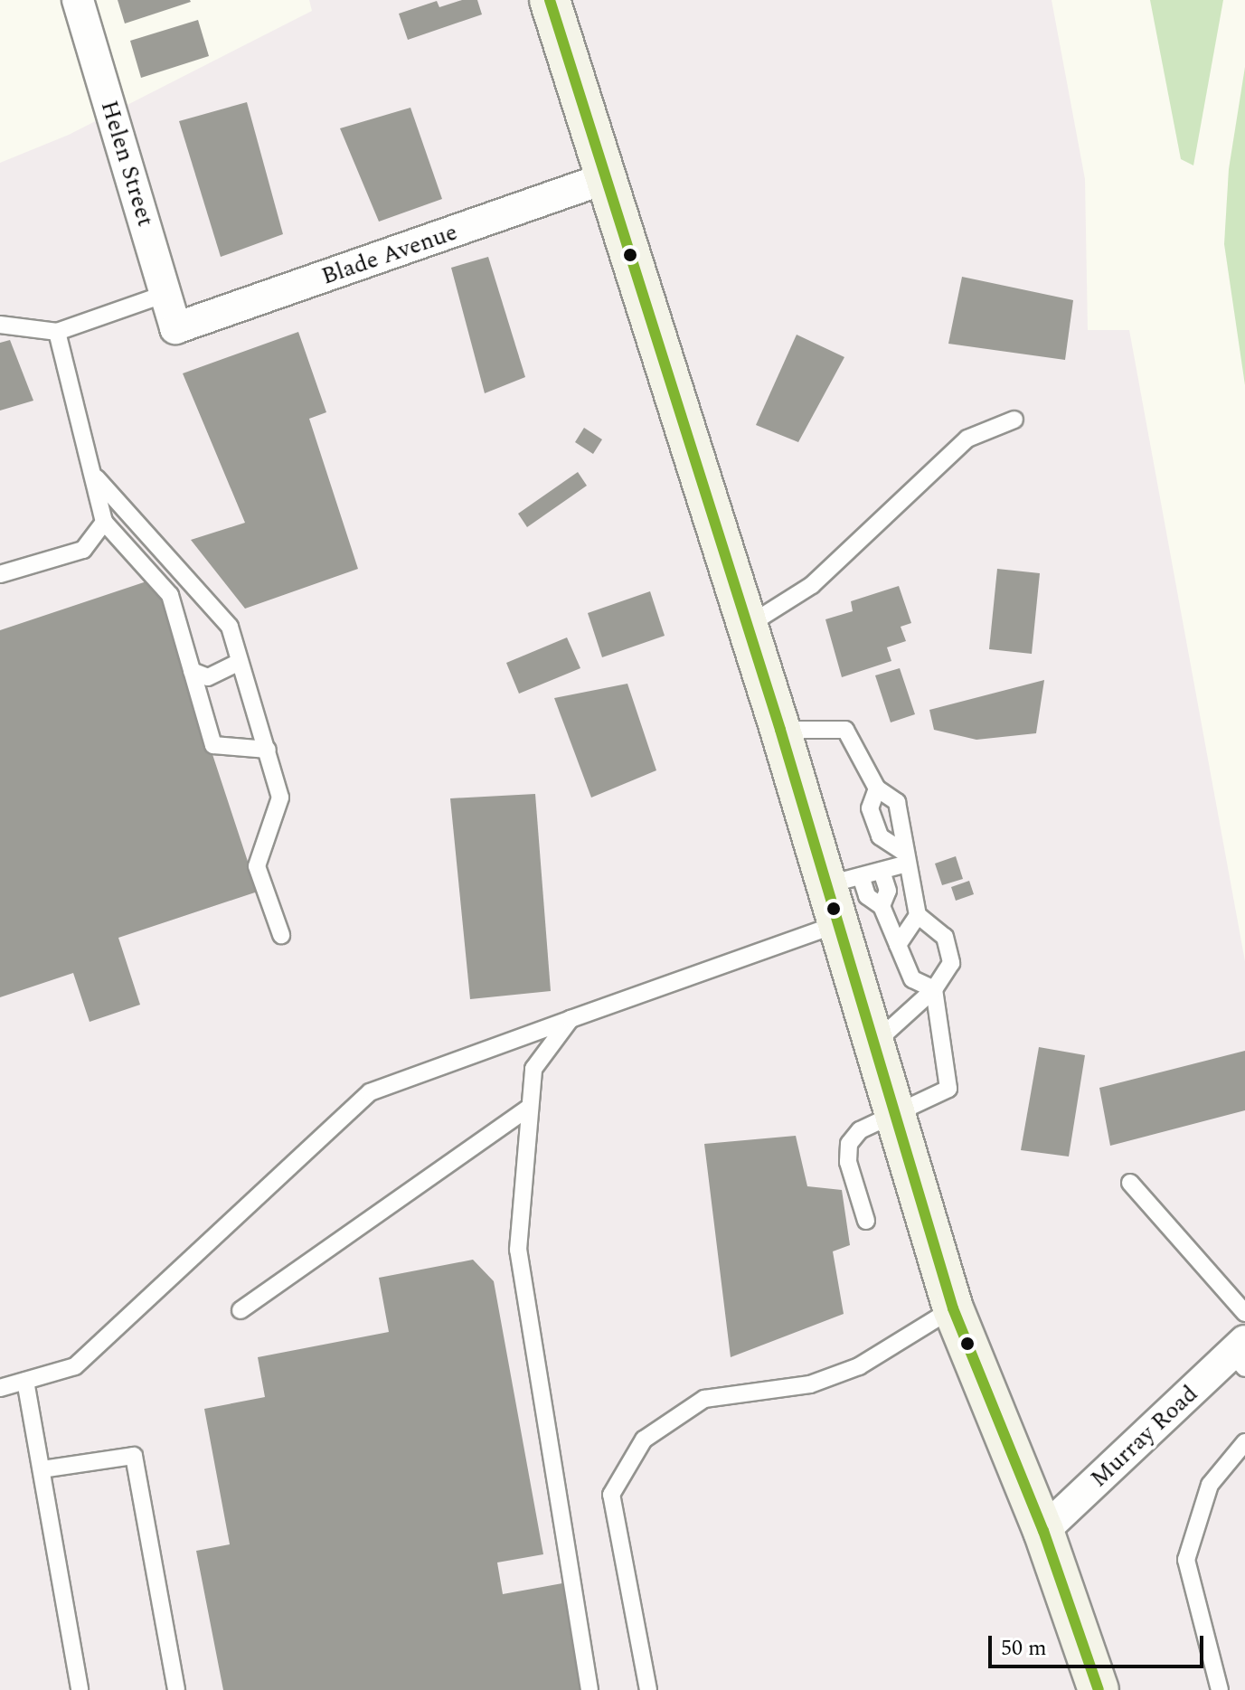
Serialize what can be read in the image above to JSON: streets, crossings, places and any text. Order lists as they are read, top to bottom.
{
  "streets": {
    "street": ["Helen Street", "Blade Avenue", "Murray Road"]
  },
  "crossings": [
    ["Helen Street", "Blade Avenue"]
  ],
  "scale_bar": "50 m"
}
